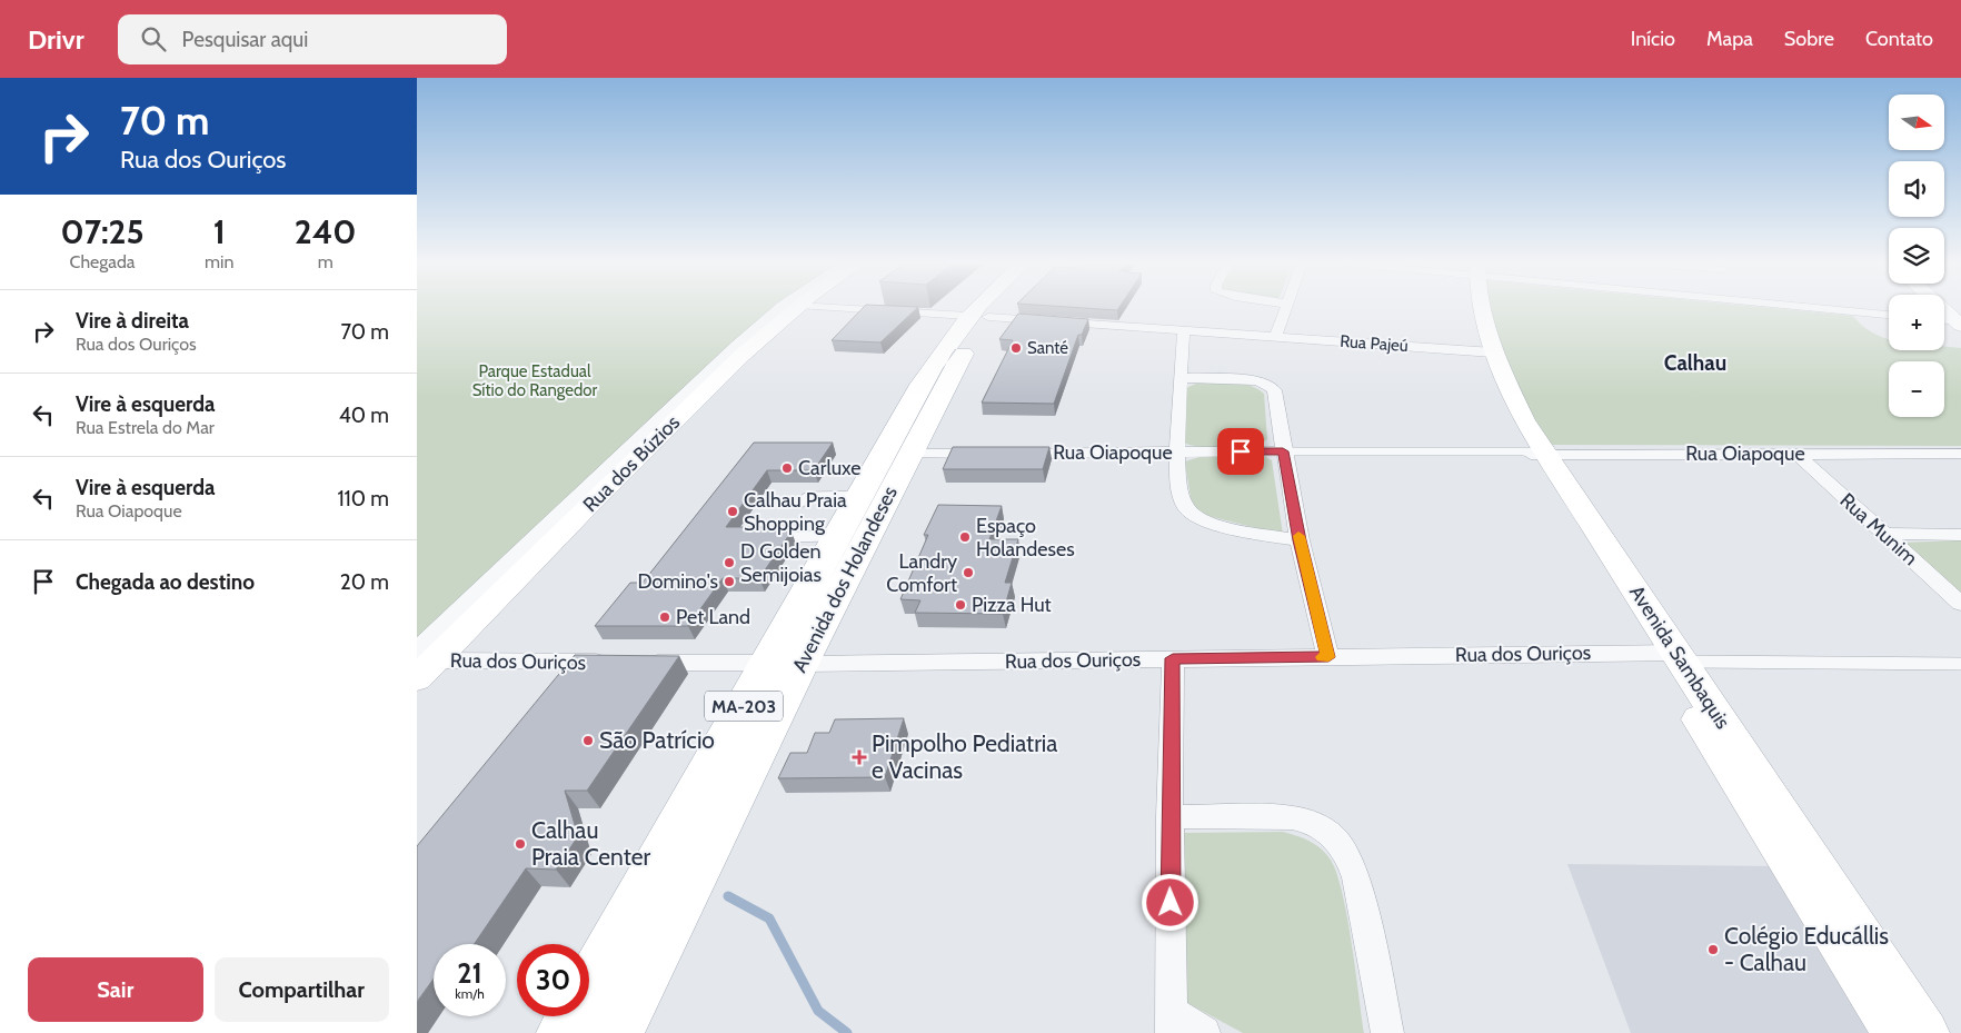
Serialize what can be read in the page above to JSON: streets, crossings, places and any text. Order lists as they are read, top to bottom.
{
  "streets": {
    "main road": [
      "Rua dos Búzios",
      "Avenida dos Holandeses",
      "Avenida Sambaquis",
      "MA-203"
    ],
    "street": [
      "Rua Pajeú",
      "Rua Oiapoque",
      "Rua Munim",
      "Rua dos Ouriços"
    ]
  },
  "crossings": [
    ["Rua Pajeú", "Avenida dos Holandeses"],
    ["Rua Pajeú", "Avenida Sambaquis"],
    ["Rua Oiapoque", "Rua Munim"],
    ["Rua Oiapoque", "Avenida Sambaquis"],
    ["Rua dos Búzios", "Rua dos Ouriços"],
    ["Avenida dos Holandeses", "Rua dos Ouriços"],
    ["Rua dos Ouriços", "Avenida Sambaquis"]
  ],
  "districts": ["Calhau"],
  "parks": ["Parque Estadual Sítio do Rangedor"],
  "places": {
    "other": [
      "Santé",
      "Carluxe",
      "Calhau Praia Shopping",
      "Espaço Holandeses",
      "D Golden Semijoias",
      "Landry Comfort",
      "Domino's",
      "Pizza Hut",
      "Pet Land",
      "São Patrício",
      "Calhau Praia Center",
      "Colégio Educállis - Calhau"
    ],
    "health": ["Pimpolho Pediatria e Vacinas"]
  },
  "north": "right",
  "page": {
    "header": "Drivr",
    "search": "Pesquisar aqui",
    "nav": [
      "Início",
      "Mapa",
      "Sobre",
      "Contato"
    ],
    "turn": ["70 m", "Rua dos Ouriços"],
    "map_buttons": ["+", "−"],
    "eta": [
      "07:25",
      "Chegada",
      "1",
      "min",
      "240",
      "m"
    ],
    "list": [
      {
        "name": "Vire à direita",
        "note": "Rua dos Ouriços",
        "value": "70 m"
      },
      {
        "name": "Vire à esquerda",
        "note": "Rua Estrela do Mar",
        "value": "40 m"
      },
      {
        "name": "Vire à esquerda",
        "note": "Rua Oiapoque",
        "value": "110 m"
      },
      {
        "name": "Chegada ao destino",
        "value": "20 m"
      }
    ],
    "speed": "21 km/h",
    "limit": "30",
    "buttons": ["Sair", "Compartilhar"]
  }
}
